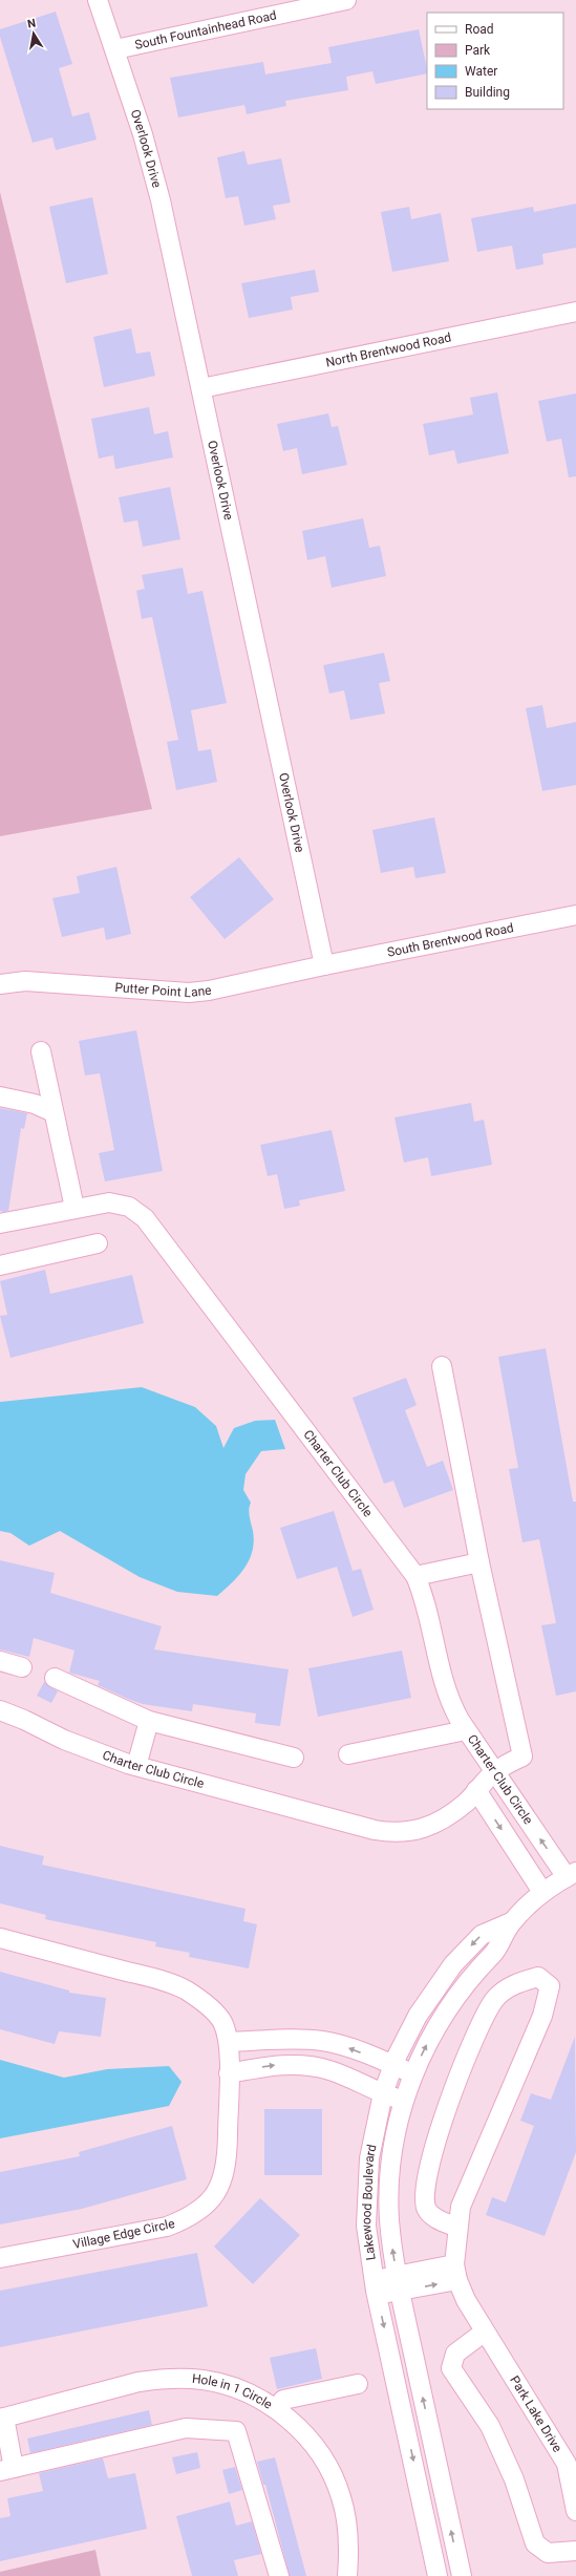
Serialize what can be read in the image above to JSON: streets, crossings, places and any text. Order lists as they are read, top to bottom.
{
  "streets": {
    "street": [
      "South Fountainhead Road",
      "Overlook Drive",
      "North Brentwood Road",
      "South Brentwood Road",
      "Putter Point Lane",
      "Charter Club Circle",
      "Lakewood Boulevard",
      "Village Edge Circle",
      "Hole in 1 Circle",
      "Park Lake Drive"
    ]
  },
  "crossings": [
    ["South Fountainhead Road", "Overlook Drive"],
    ["Overlook Drive", "North Brentwood Road"],
    ["Overlook Drive", "South Brentwood Road"],
    ["Overlook Drive", "Putter Point Lane"],
    ["South Brentwood Road", "Putter Point Lane"],
    ["Charter Club Circle", "Lakewood Boulevard"]
  ],
  "legend": [
    "Road",
    "Park",
    "Water",
    "Building"
  ],
  "north": "top"
}
